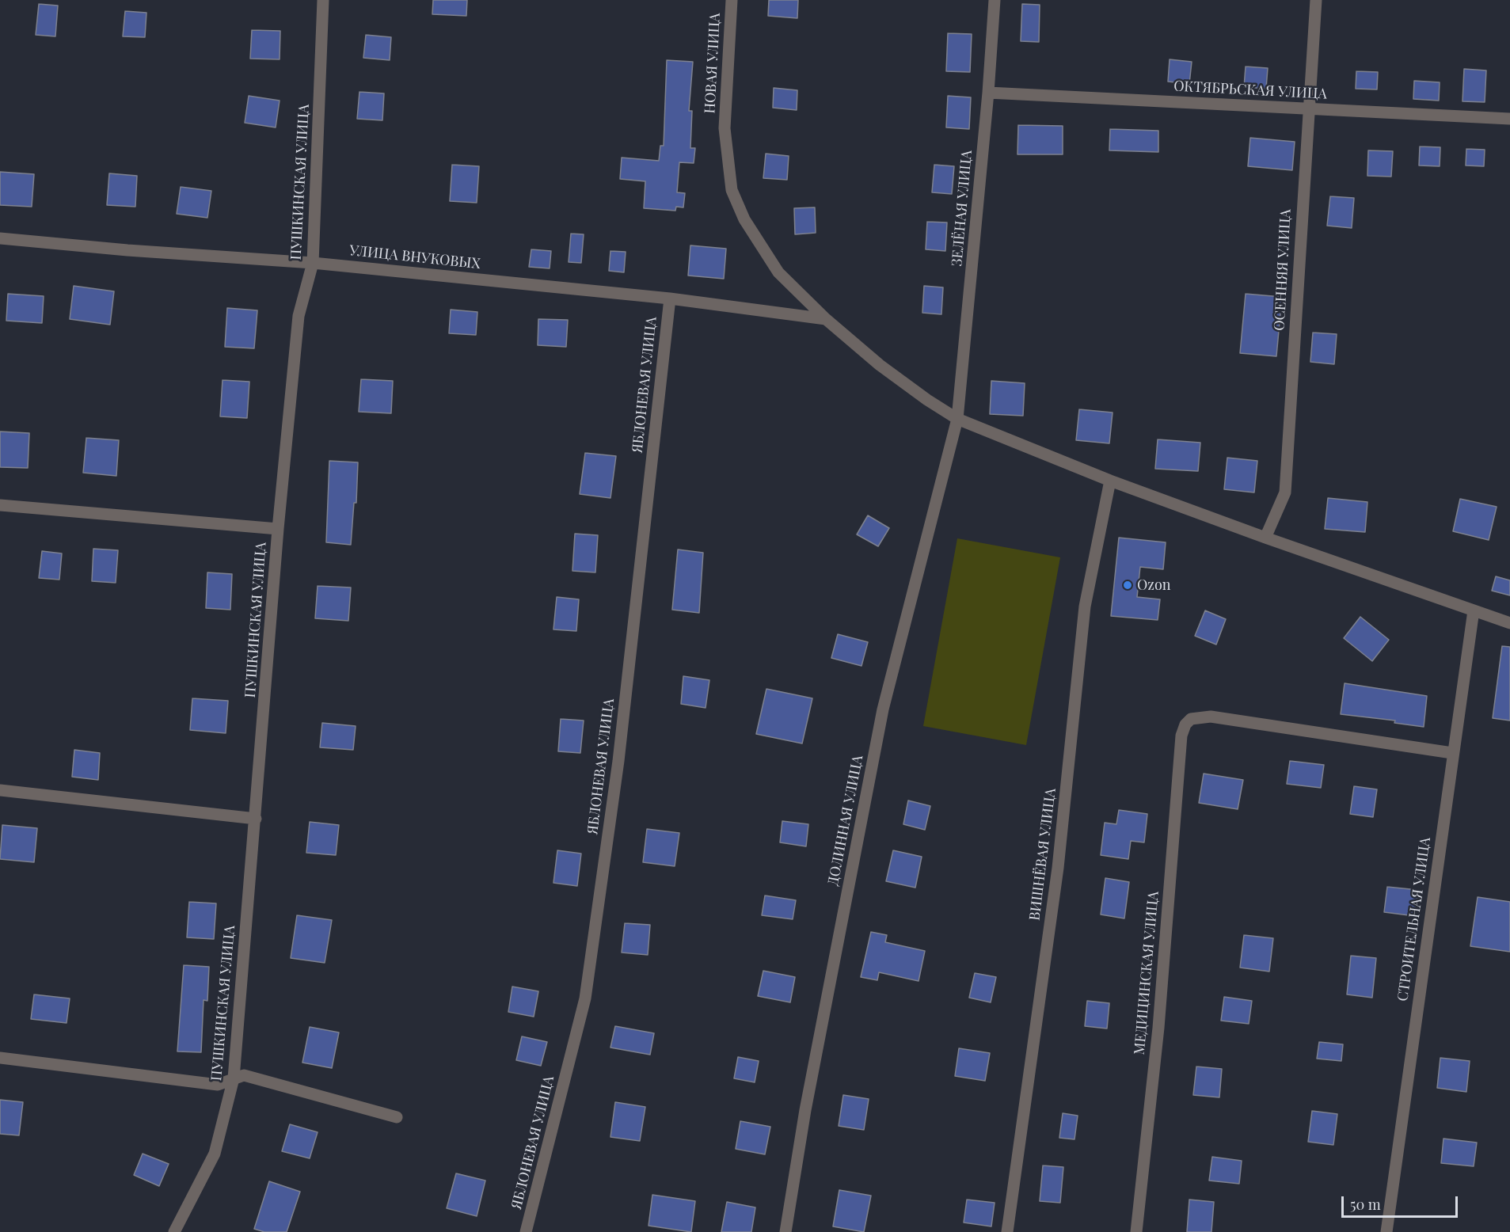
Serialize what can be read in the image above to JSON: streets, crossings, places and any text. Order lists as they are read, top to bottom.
{
  "streets": {
    "street": [
      "НОВАЯ УЛИЦА",
      "ОКТЯБРЬСКАЯ УЛИЦА",
      "ПУШКИНСКАЯ УЛИЦА",
      "ЗЕЛЁНАЯ УЛИЦА",
      "УЛИЦА ВНУКОВЫХ",
      "ОСЕННЯЯ УЛИЦА",
      "ЯБЛОНЕВАЯ УЛИЦА",
      "ДОЛИННАЯ УЛИЦА",
      "ВИШНЁВАЯ УЛИЦА",
      "СТРОИТЕЛЬНАЯ УЛИЦА",
      "МЕДИЦИНСКАЯ УЛИЦА"
    ]
  },
  "crossings": [
    ["НОВАЯ УЛИЦА", "ЗЕЛЁНАЯ УЛИЦА"],
    ["НОВАЯ УЛИЦА", "УЛИЦА ВНУКОВЫХ"],
    ["НОВАЯ УЛИЦА", "ОСЕННЯЯ УЛИЦА"],
    ["НОВАЯ УЛИЦА", "ДОЛИННАЯ УЛИЦА"],
    ["НОВАЯ УЛИЦА", "ВИШНЁВАЯ УЛИЦА"],
    ["НОВАЯ УЛИЦА", "СТРОИТЕЛЬНАЯ УЛИЦА"],
    ["ОКТЯБРЬСКАЯ УЛИЦА", "ЗЕЛЁНАЯ УЛИЦА"],
    ["ОКТЯБРЬСКАЯ УЛИЦА", "ОСЕННЯЯ УЛИЦА"],
    ["ПУШКИНСКАЯ УЛИЦА", "УЛИЦА ВНУКОВЫХ"],
    ["ЗЕЛЁНАЯ УЛИЦА", "ДОЛИННАЯ УЛИЦА"],
    ["УЛИЦА ВНУКОВЫХ", "ЯБЛОНЕВАЯ УЛИЦА"],
    ["СТРОИТЕЛЬНАЯ УЛИЦА", "МЕДИЦИНСКАЯ УЛИЦА"]
  ],
  "places": ["Ozon"],
  "scale_bar": "50 m"
}
